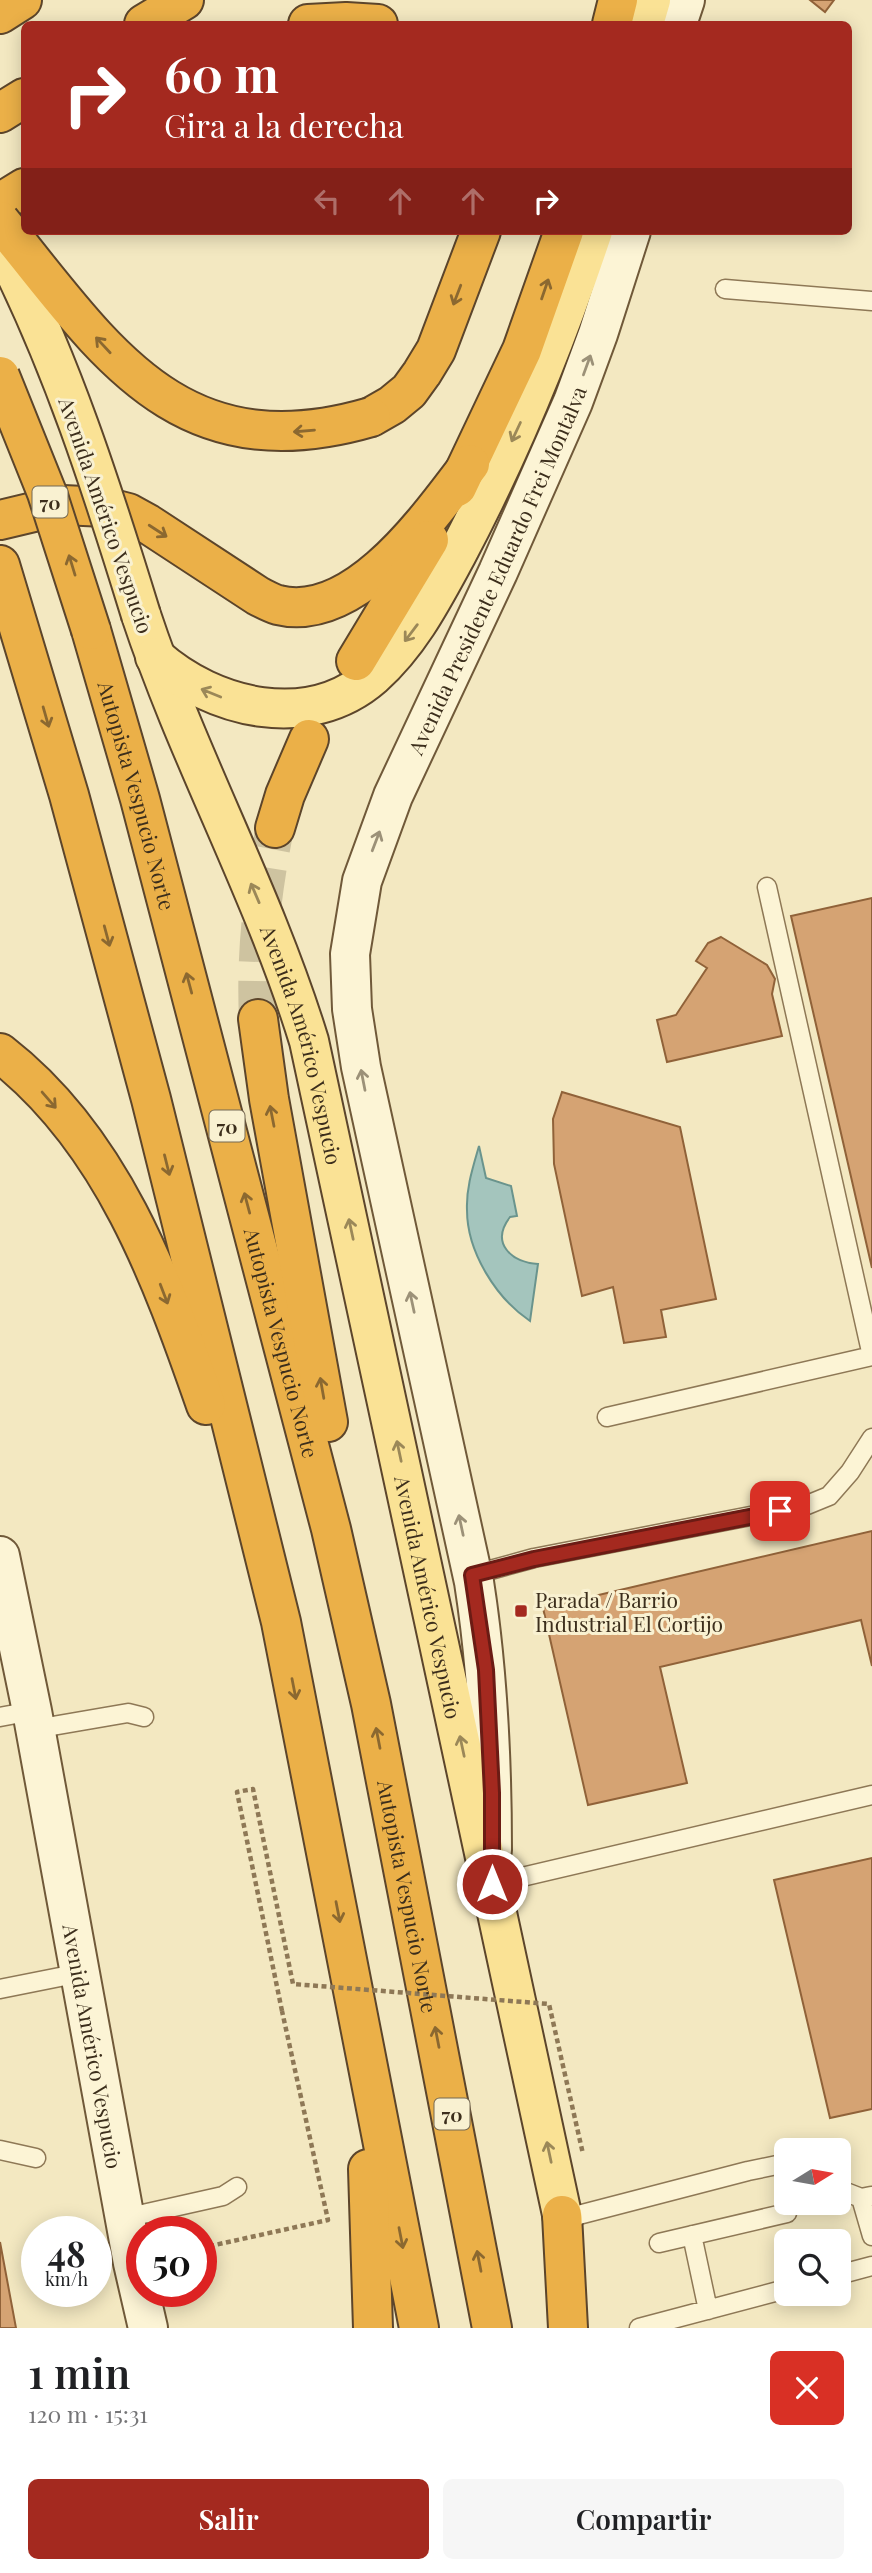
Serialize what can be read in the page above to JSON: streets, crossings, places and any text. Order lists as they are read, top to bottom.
{
  "streets": {
    "highway": ["70", "Autopista Vespucio Norte"],
    "main road": ["Avenida Américo Vespucio", "Avenida Presidente Eduardo Frei Montalva"]
  },
  "crossings": [
    ["Avenida Américo Vespucio", "Avenida Presidente Eduardo Frei Montalva"]
  ],
  "one_way": ["Avenida Américo Vespucio", "Avenida Presidente Eduardo Frei Montalva"],
  "places": {
    "transit": ["Parada / Barrio Industrial El Cortijo"]
  },
  "north": "right",
  "page": {
    "turn": ["60 m", "Gira a la derecha"],
    "speed": "48 km/h",
    "limit": "50",
    "heading": ["1 min", "120 m · 15:31"],
    "buttons": ["Salir", "Compartir"]
  }
}
